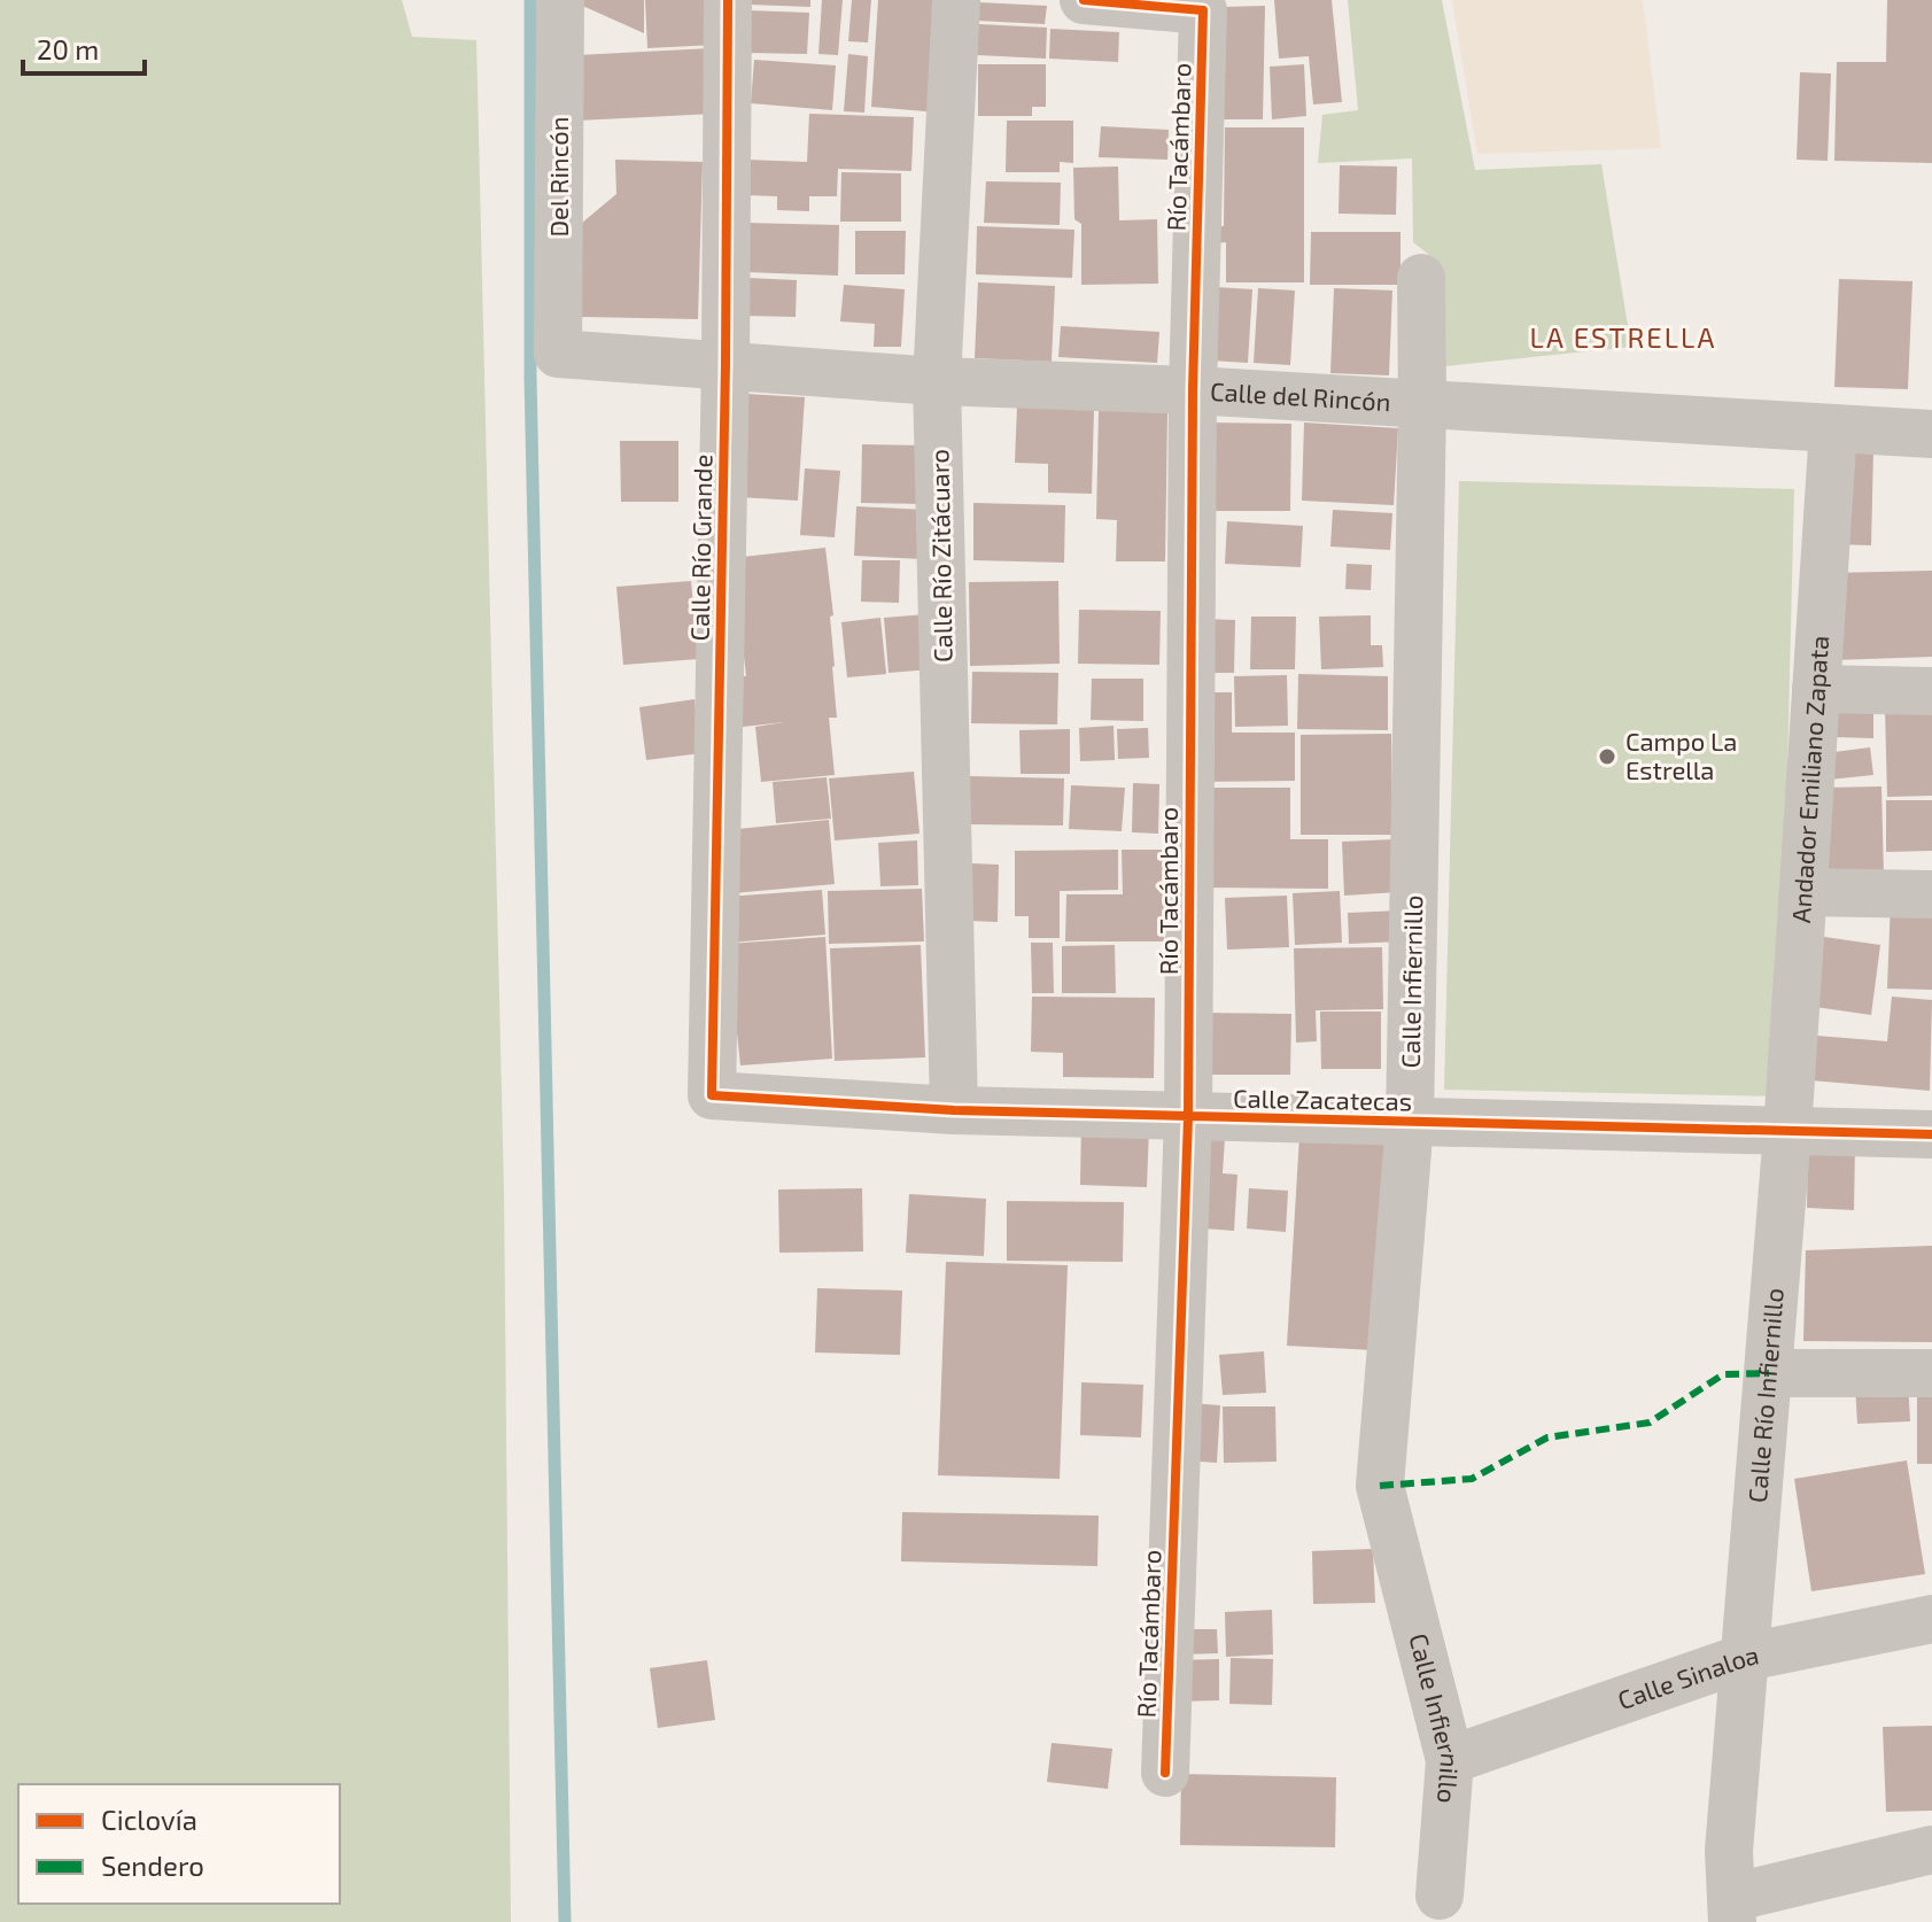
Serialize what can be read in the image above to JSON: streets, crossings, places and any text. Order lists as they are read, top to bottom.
{
  "streets": {
    "street": [
      "Río Tacámbaro",
      "Del Rincón",
      "Calle del Rincón",
      "Calle Río Grande",
      "Calle Río Zitácuaro",
      "Andador Emiliano Zapata",
      "Calle Infiernillo",
      "Calle Zacatecas",
      "Calle Río Infiernillo",
      "Calle Sinaloa"
    ]
  },
  "crossings": [
    ["Río Tacámbaro", "Calle del Rincón"],
    ["Río Tacámbaro", "Calle Zacatecas"],
    ["Del Rincón", "Calle del Rincón"],
    ["Calle del Rincón", "Calle Río Grande"],
    ["Calle del Rincón", "Calle Río Zitácuaro"],
    ["Calle del Rincón", "Andador Emiliano Zapata"],
    ["Calle del Rincón", "Calle Infiernillo"],
    ["Calle Río Grande", "Calle Zacatecas"],
    ["Calle Río Zitácuaro", "Calle Zacatecas"],
    ["Andador Emiliano Zapata", "Calle Zacatecas"],
    ["Andador Emiliano Zapata", "Calle Río Infiernillo"],
    ["Calle Infiernillo", "Calle Zacatecas"],
    ["Calle Infiernillo", "Calle Sinaloa"],
    ["Calle Zacatecas", "Calle Río Infiernillo"],
    ["Calle Río Infiernillo", "Calle Sinaloa"]
  ],
  "districts": ["LA ESTRELLA"],
  "places": ["Campo La Estrella"],
  "legend": ["Ciclovía", "Sendero"],
  "scale_bar": "20 m"
}
